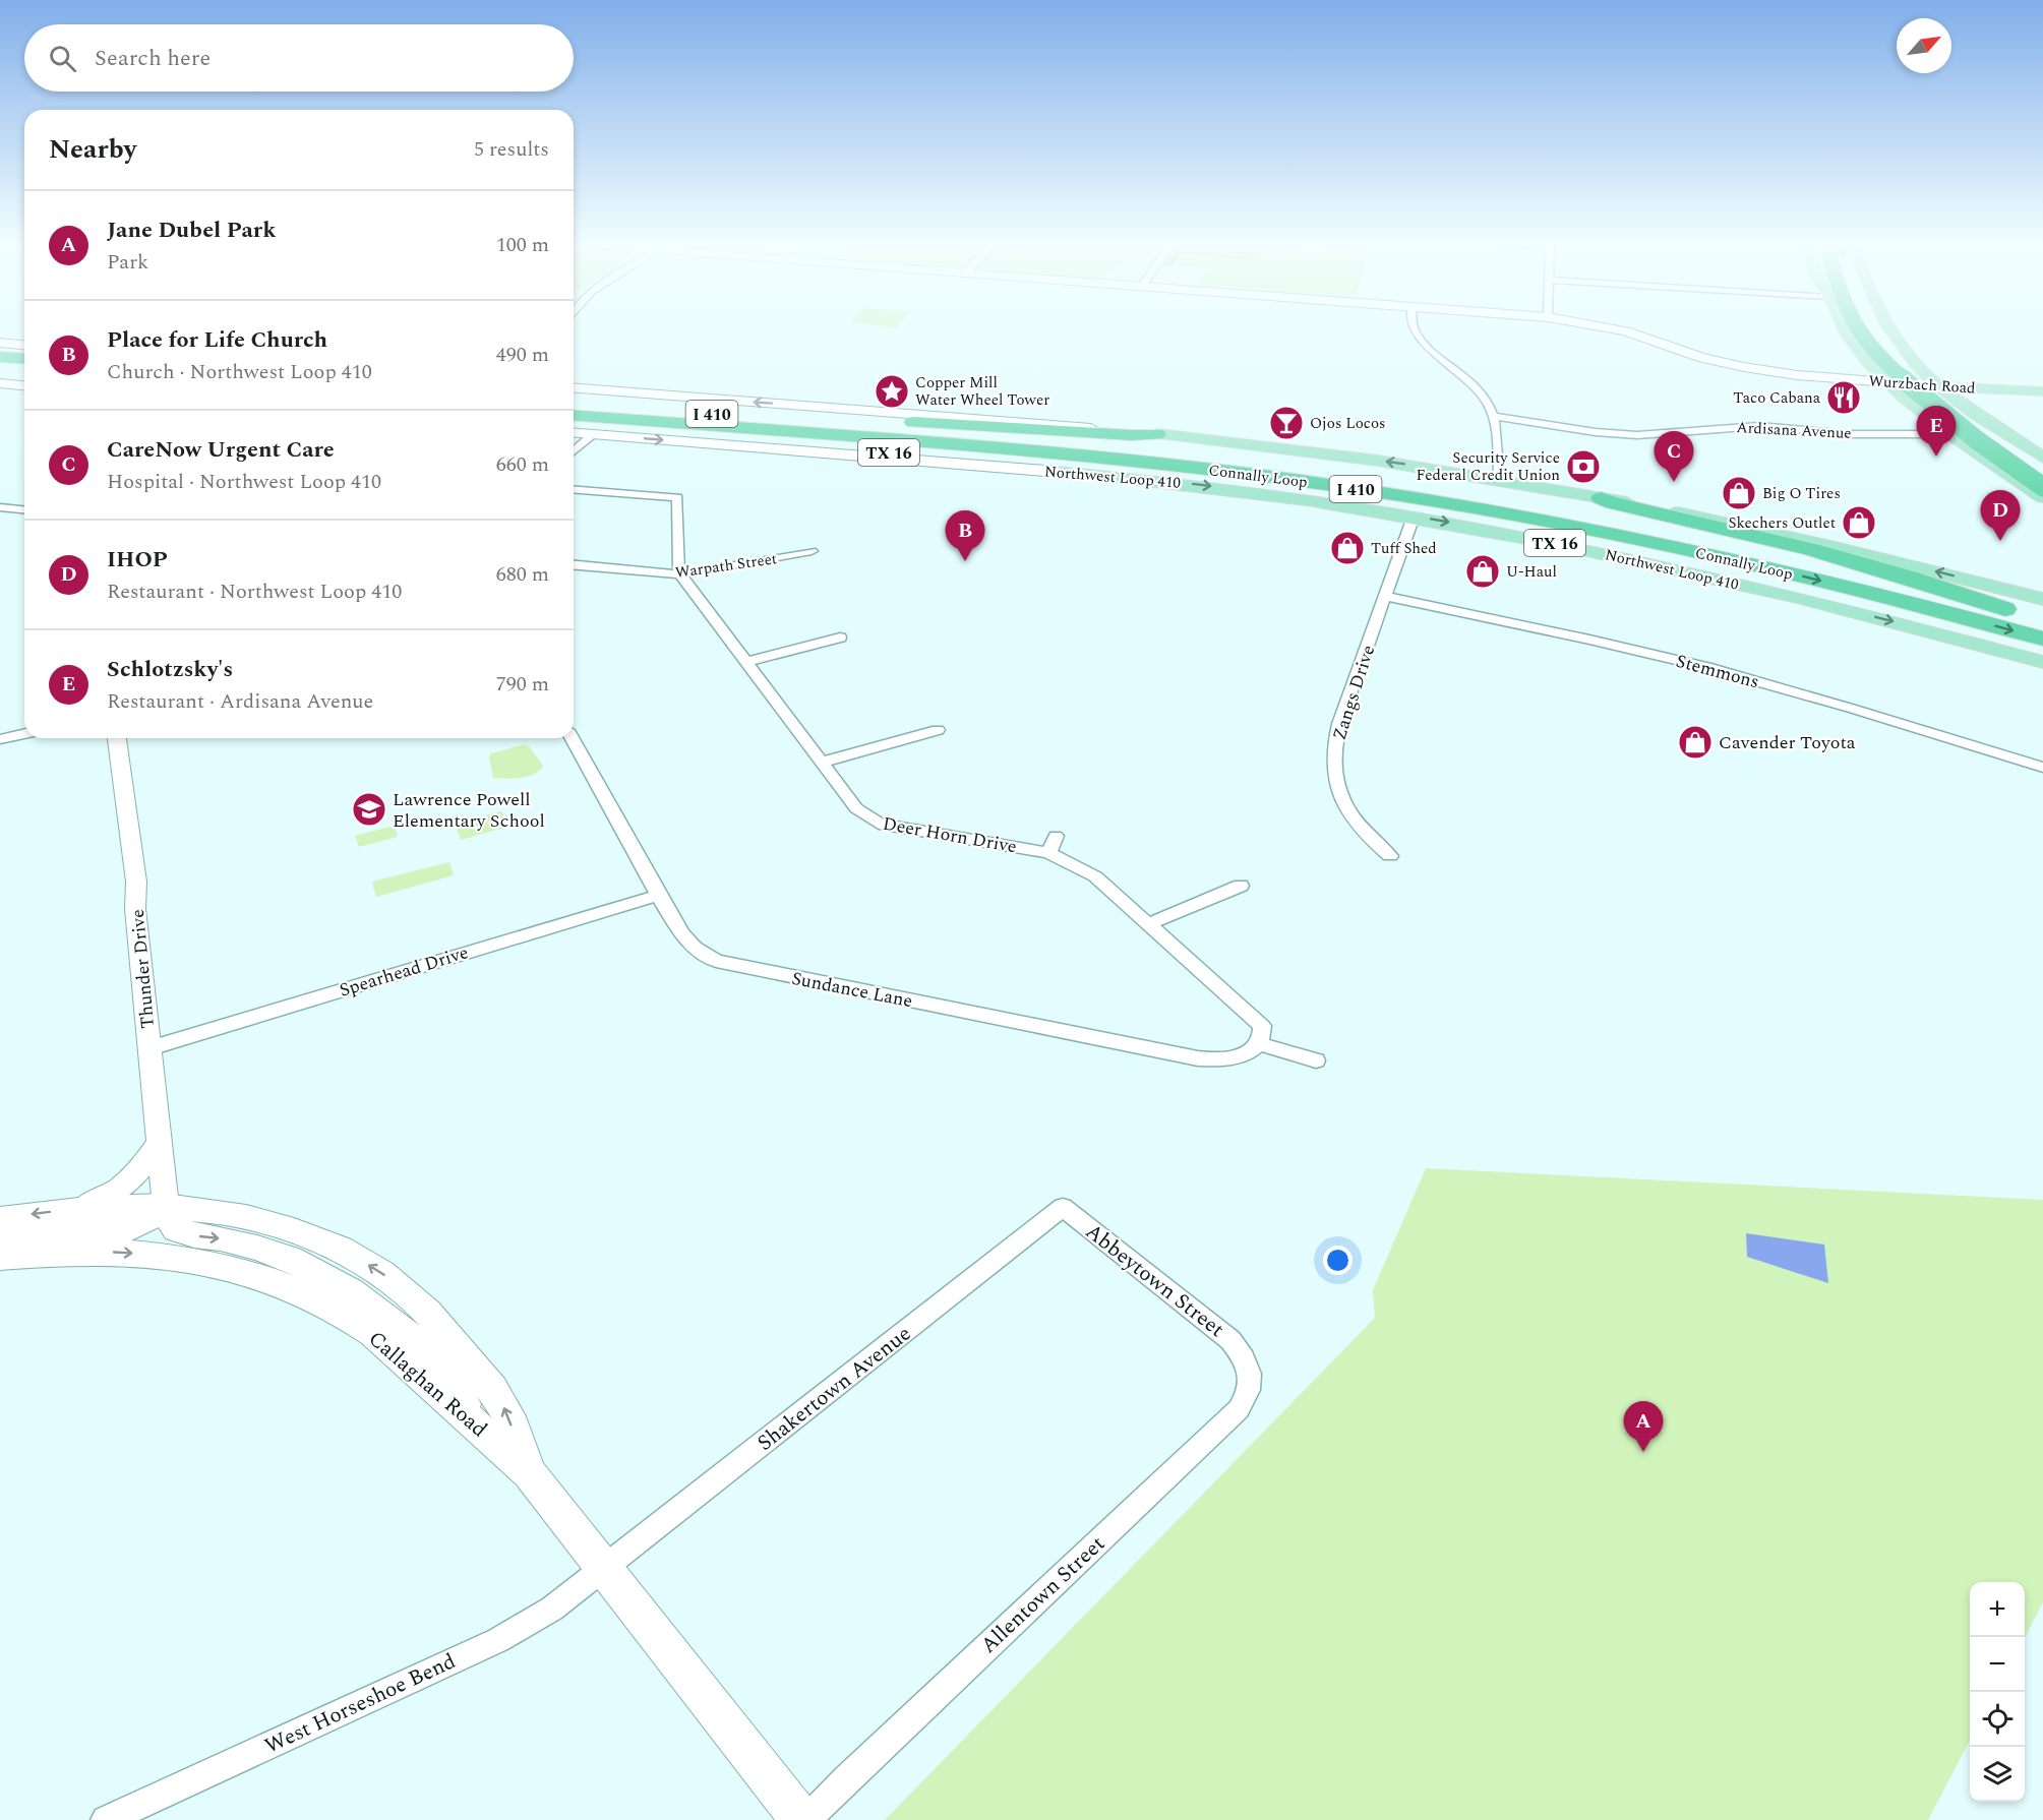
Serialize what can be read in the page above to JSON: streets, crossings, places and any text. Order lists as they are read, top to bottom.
{
  "streets": {
    "highway": ["I 410", "TX 16", "Connally Loop"],
    "main road": ["Wurzbach Road", "Northwest Loop 410", "Callaghan Road"],
    "street": [
      "Ardisana Avenue",
      "Warpath Street",
      "Stemmons",
      "Zangs Drive",
      "Deer Horn Drive",
      "Thunder Drive",
      "Spearhead Drive",
      "Sundance Lane",
      "Abbeytown Street",
      "Shakertown Avenue",
      "Allentown Street",
      "West Horseshoe Bend"
    ]
  },
  "crossings": [
    ["TX 16", "Connally Loop"],
    ["TX 16", "Northwest Loop 410"],
    ["Northwest Loop 410", "Zangs Drive"],
    ["Warpath Street", "Deer Horn Drive"],
    ["Stemmons", "Zangs Drive"],
    ["Deer Horn Drive", "Sundance Lane"],
    ["Thunder Drive", "Spearhead Drive"],
    ["Thunder Drive", "Callaghan Road"],
    ["Spearhead Drive", "Sundance Lane"],
    ["Abbeytown Street", "Shakertown Avenue"],
    ["Abbeytown Street", "Allentown Street"],
    ["Callaghan Road", "Shakertown Avenue"],
    ["Callaghan Road", "West Horseshoe Bend"],
    ["Shakertown Avenue", "West Horseshoe Bend"]
  ],
  "places": {
    "place": ["Copper Mill Water Wheel Tower"],
    "restaurant": ["Taco Cabana"],
    "bar": ["Ojos Locos"],
    "bank": ["Security Service Federal Credit Union"],
    "shop": [
      "Big O Tires",
      "Skechers Outlet",
      "Tuff Shed",
      "U-Haul",
      "Cavender Toyota"
    ],
    "school or university": ["Lawrence Powell Elementary School"]
  },
  "north": "top right",
  "page": {
    "search": "Search here",
    "heading": ["Nearby", "5 results"],
    "list": [
      {
        "mark": "A",
        "name": "Jane Dubel Park",
        "note": "Park",
        "value": "100 m"
      },
      {
        "mark": "B",
        "name": "Place for Life Church",
        "note": "Church · Northwest Loop 410",
        "value": "490 m"
      },
      {
        "mark": "C",
        "name": "CareNow Urgent Care",
        "note": "Hospital · Northwest Loop 410",
        "value": "660 m"
      },
      {
        "mark": "D",
        "name": "IHOP",
        "note": "Restaurant · Northwest Loop 410",
        "value": "680 m"
      },
      {
        "mark": "E",
        "name": "Schlotzsky's",
        "note": "Restaurant · Ardisana Avenue",
        "value": "790 m"
      }
    ],
    "pins": [
      "E",
      "C",
      "D",
      "B",
      "A"
    ],
    "map_buttons": ["+", "−"]
  }
}
